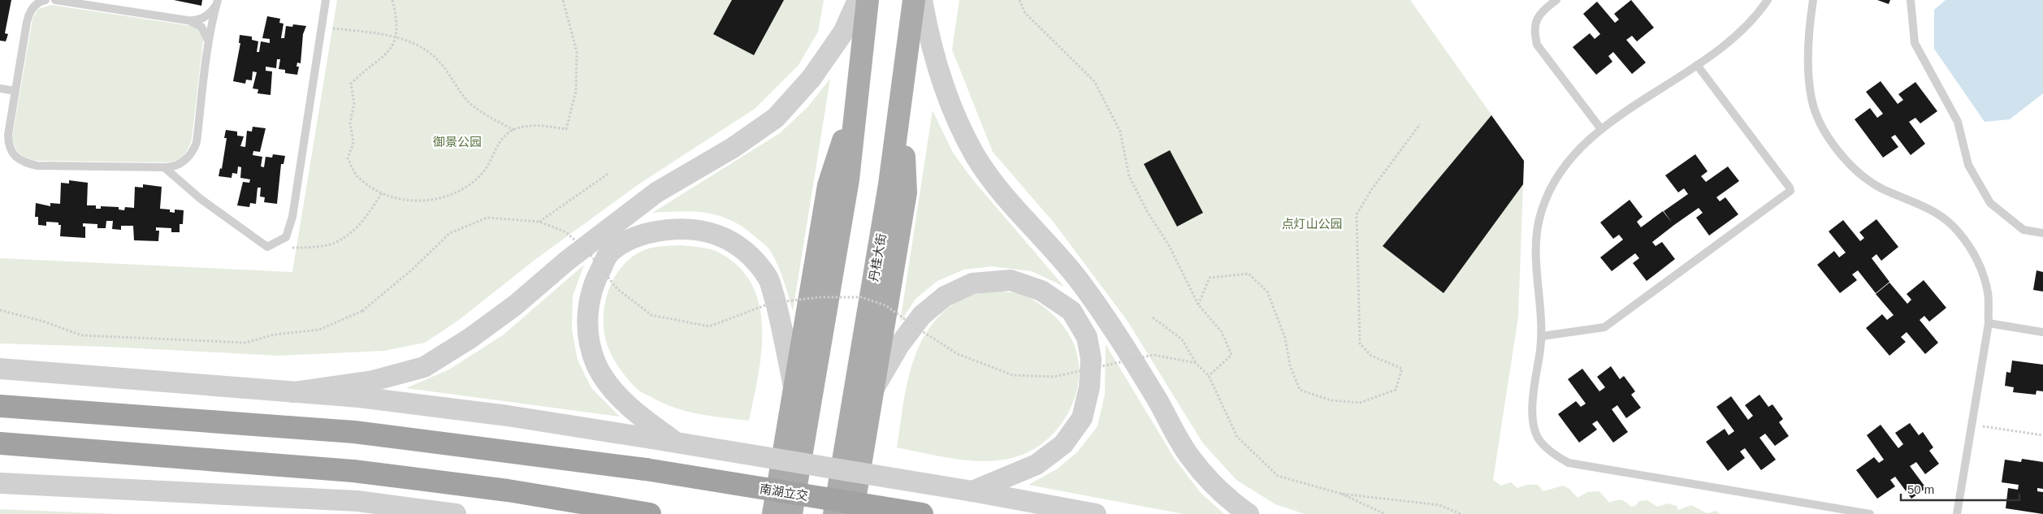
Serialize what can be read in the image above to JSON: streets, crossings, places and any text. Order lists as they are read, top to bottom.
{
  "streets": {
    "highway": ["南湖立交"],
    "main road": ["丹桂大街"]
  },
  "parks": ["御景公园", "点灯山公园"],
  "scale_bar": "50 m"
}
